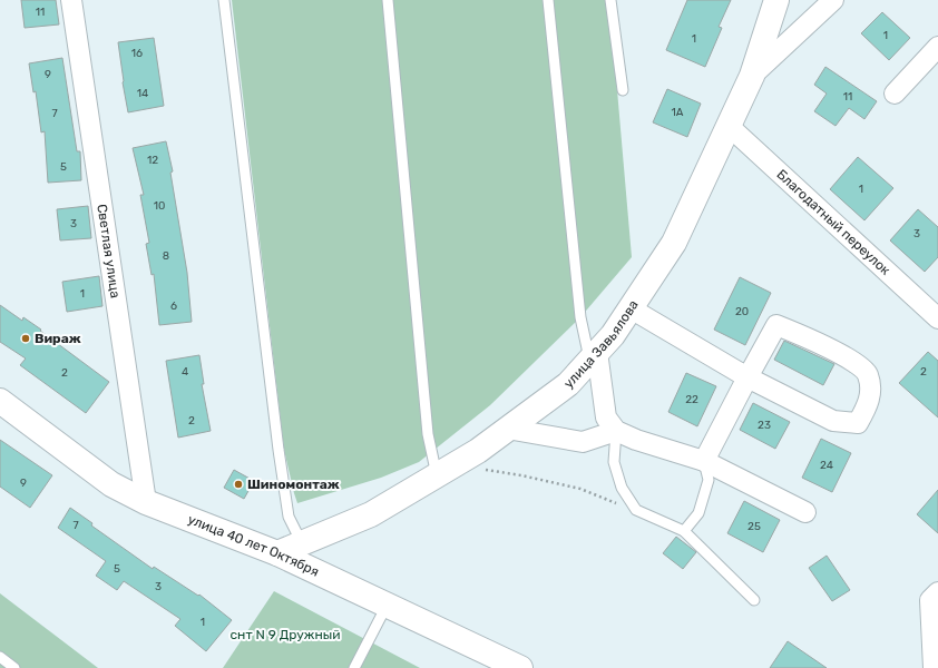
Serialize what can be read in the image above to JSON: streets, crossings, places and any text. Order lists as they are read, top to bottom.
{
  "streets": {
    "street": [
      "Благодатный переулок",
      "Светлая улица",
      "улица Завьялова",
      "улица 40 лет Октября"
    ]
  },
  "crossings": [
    ["Благодатный переулок", "улица Завьялова"],
    ["Светлая улица", "улица 40 лет Октября"],
    ["улица Завьялова", "улица 40 лет Октября"]
  ],
  "parks": ["снт N 9 Дружный"],
  "places": ["Вираж", "Шиномонтаж"],
  "house_numbers": [
    "11",
    "1",
    "1",
    "16",
    "9",
    "14",
    "11",
    "1А",
    "7",
    "12",
    "5",
    "1",
    "10",
    "3",
    "3",
    "8",
    "1",
    "6",
    "20",
    "4",
    "2",
    "2",
    "22",
    "2",
    "23",
    "24",
    "9",
    "7",
    "25",
    "5",
    "3",
    "1"
  ]
}
